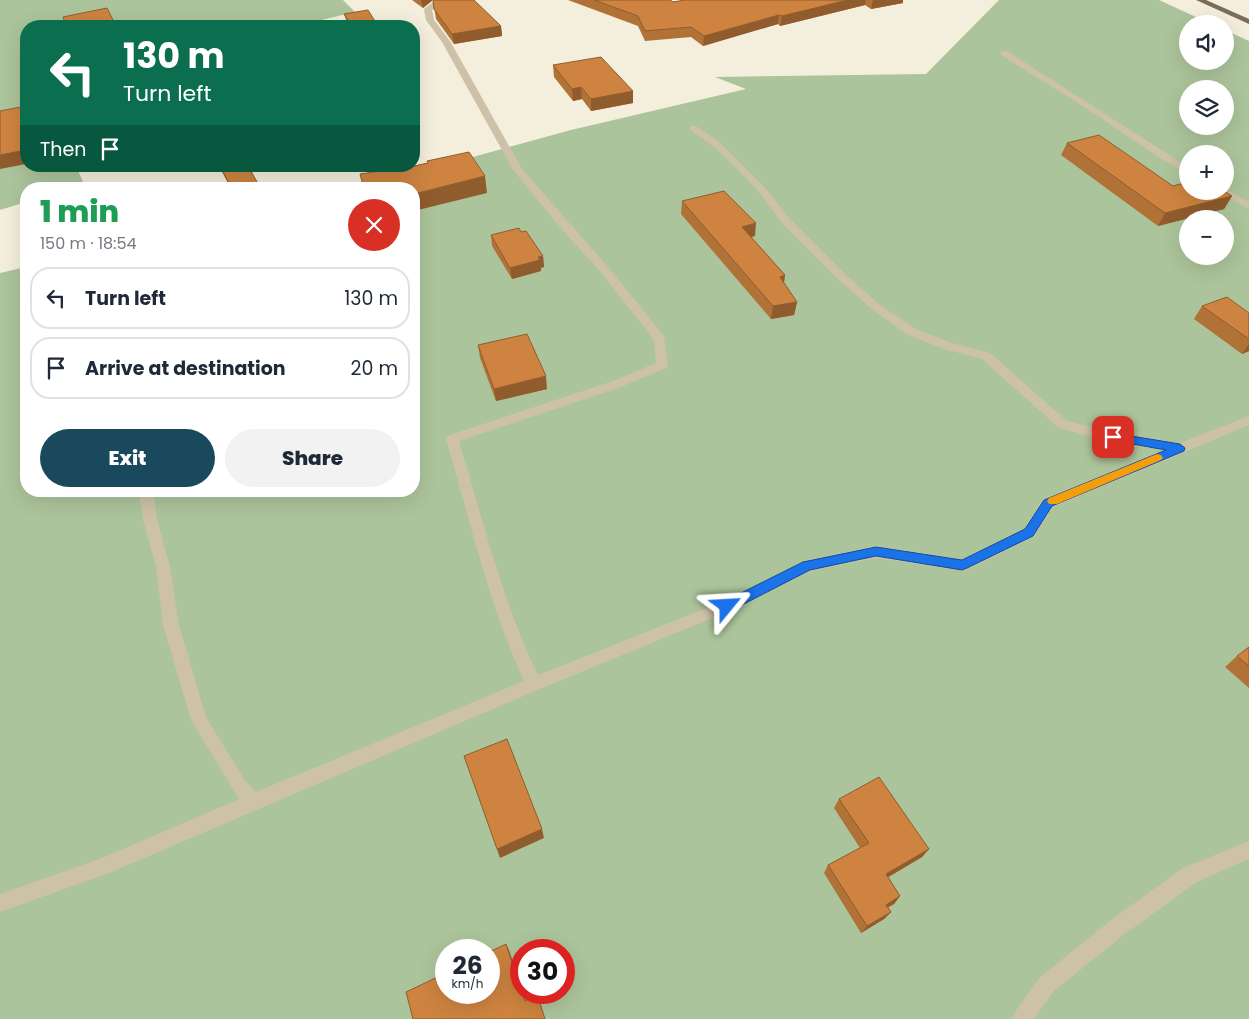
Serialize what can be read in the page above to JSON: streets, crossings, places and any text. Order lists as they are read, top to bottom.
{
  "page": {
    "map_buttons": ["+", "−"],
    "turn": ["130 m", "Turn left"],
    "then": "Then",
    "heading": ["1 min", "150 m · 18:54"],
    "list": [
      {
        "name": "Turn left",
        "value": "130 m"
      },
      {
        "name": "Arrive at destination",
        "value": "20 m"
      }
    ],
    "buttons": ["Exit", "Share"],
    "speed": "26 km/h",
    "limit": "30"
  }
}
